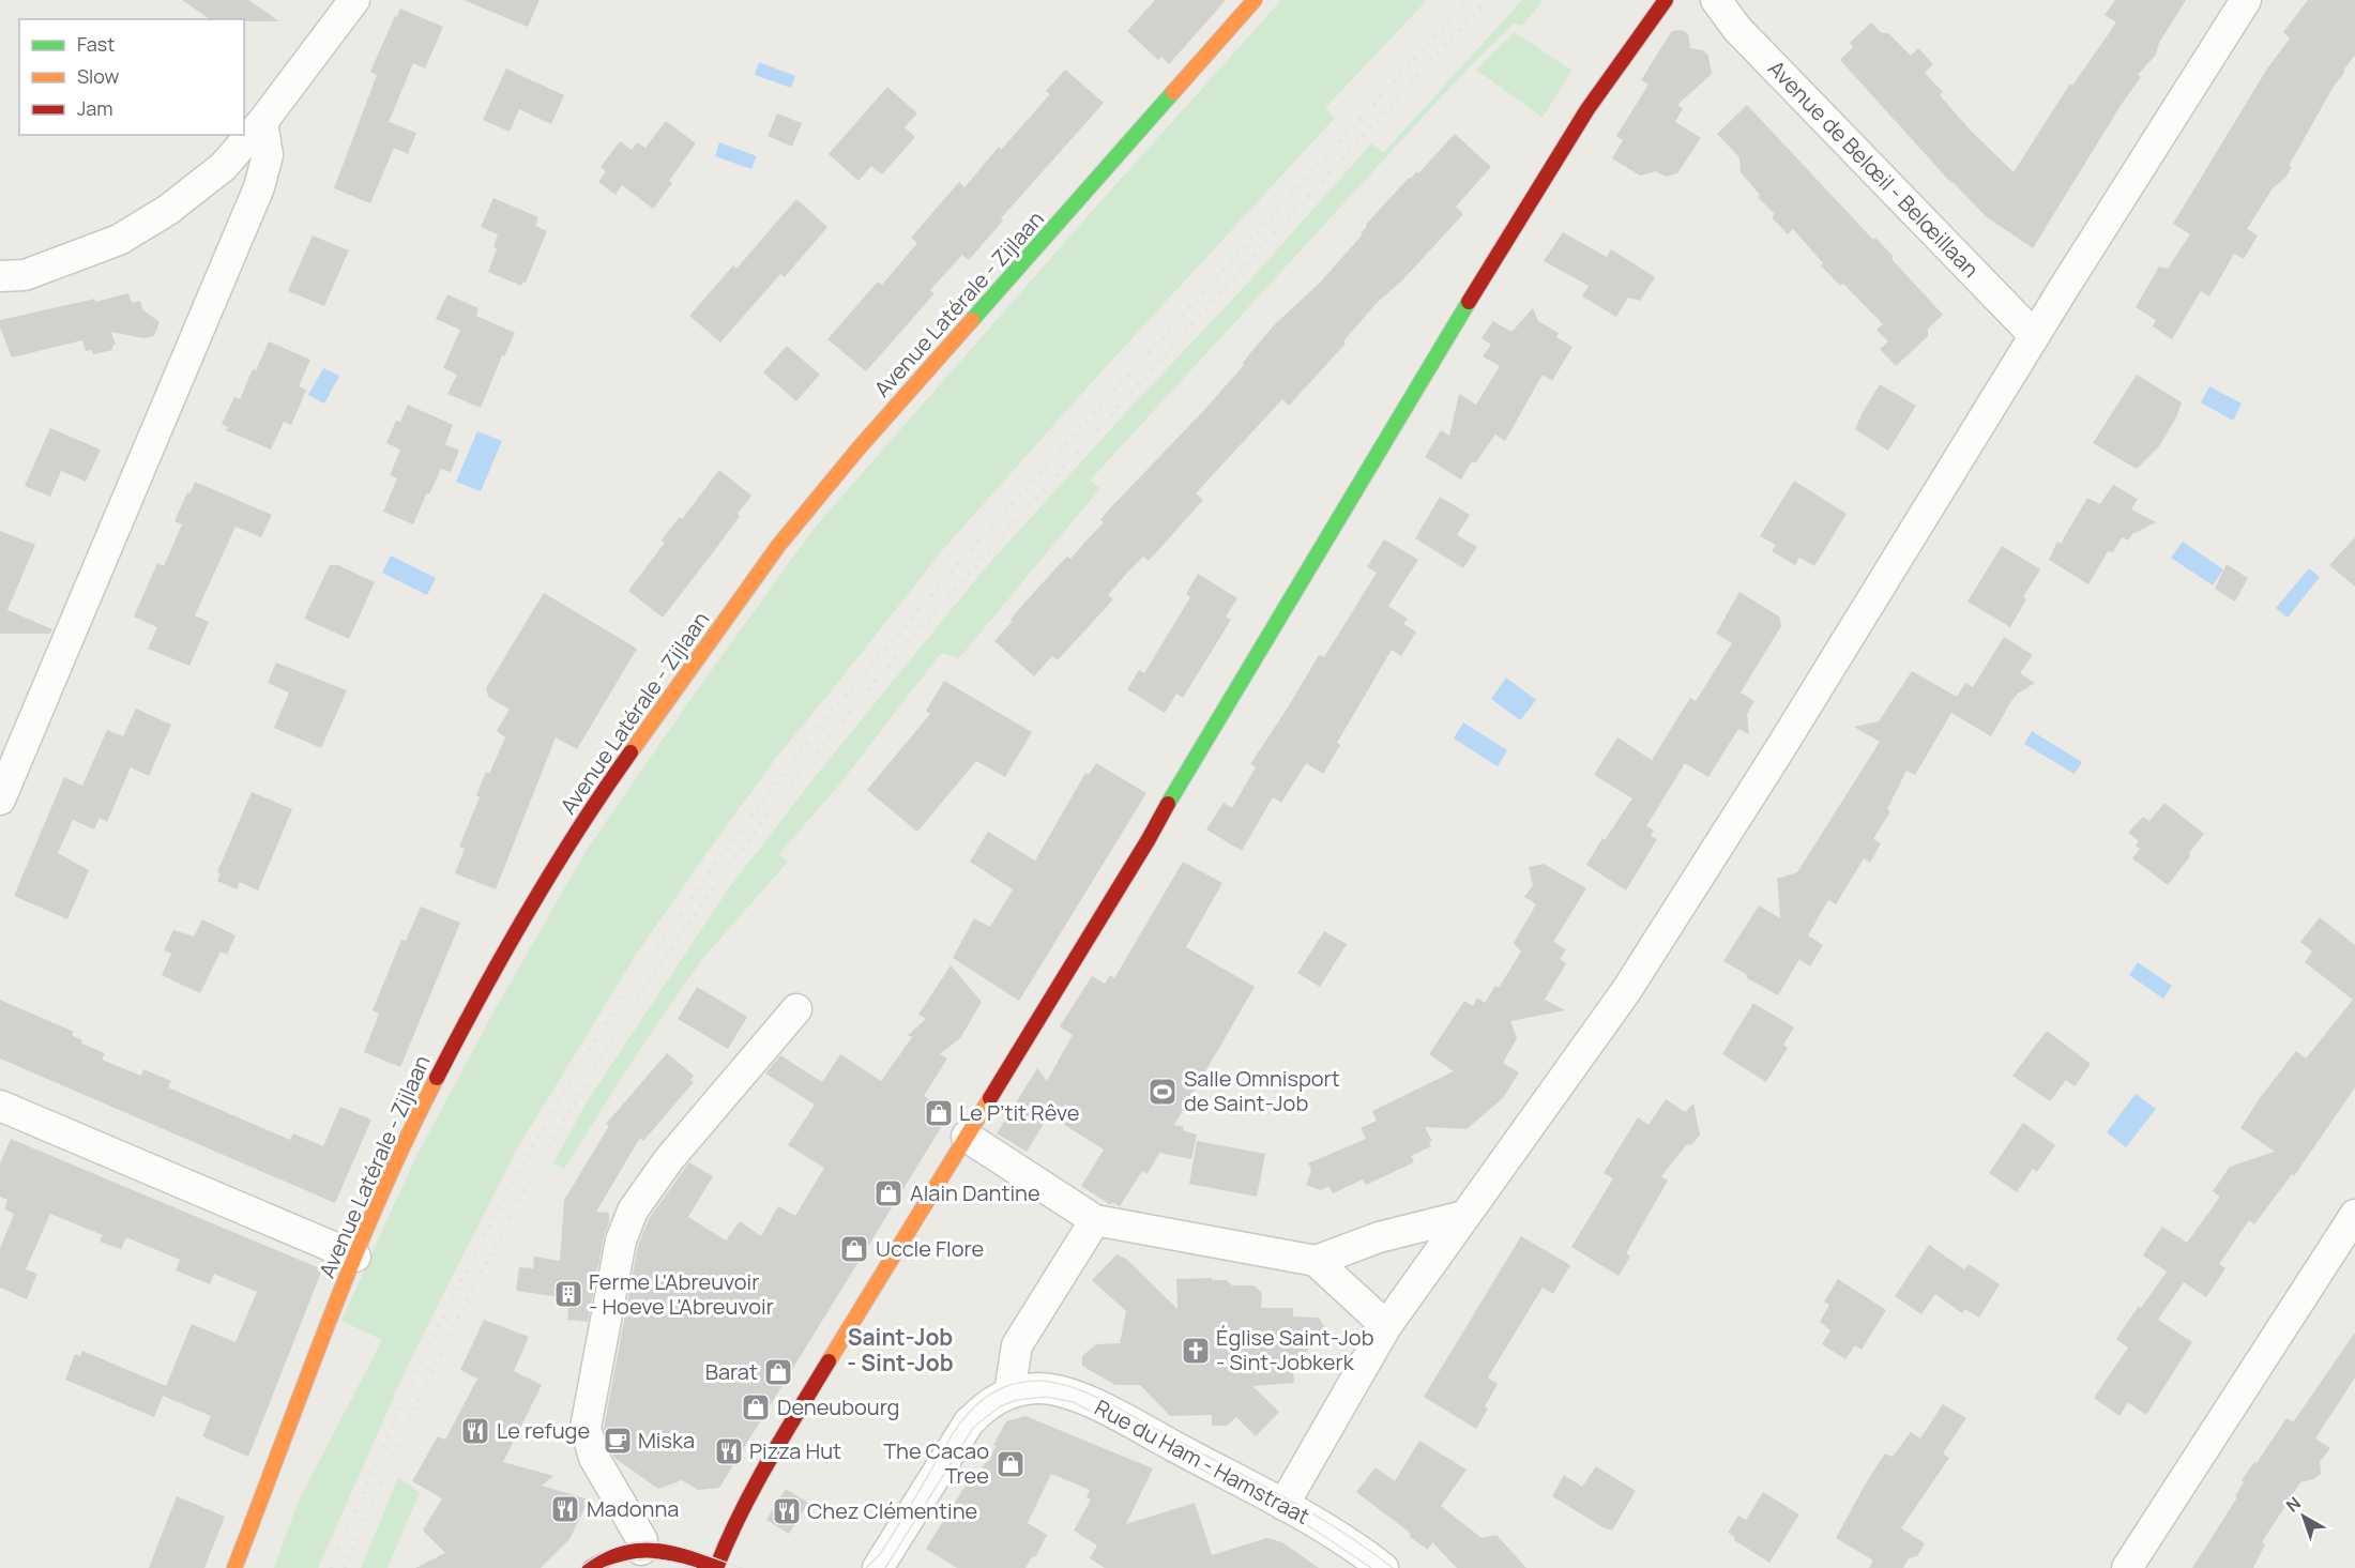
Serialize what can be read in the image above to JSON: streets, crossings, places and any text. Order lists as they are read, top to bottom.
{
  "streets": {
    "street": ["Avenue de Belœil - Belœillaan", "Avenue Latérale - Zijlaan", "Rue du Ham - Hamstraat"]
  },
  "districts": ["Saint-Job - Sint-Job"],
  "places": {
    "sports": ["Salle Omnisport de Saint-Job"],
    "shop": [
      "Le P’tit Rêve",
      "Alain Dantine",
      "Uccle Flore",
      "Barat",
      "Deneubourg",
      "The Cacao Tree"
    ],
    "building": ["Ferme L'Abreuvoir - Hoeve L'Abreuvoir"],
    "church": ["Église Saint-Job - Sint-Jobkerk"],
    "restaurant": [
      "Le refuge",
      "Pizza Hut",
      "Madonna",
      "Chez Clémentine"
    ],
    "cafe": ["Miska"]
  },
  "legend": ["Fast", "Slow", "Jam"],
  "north": "top left"
}
